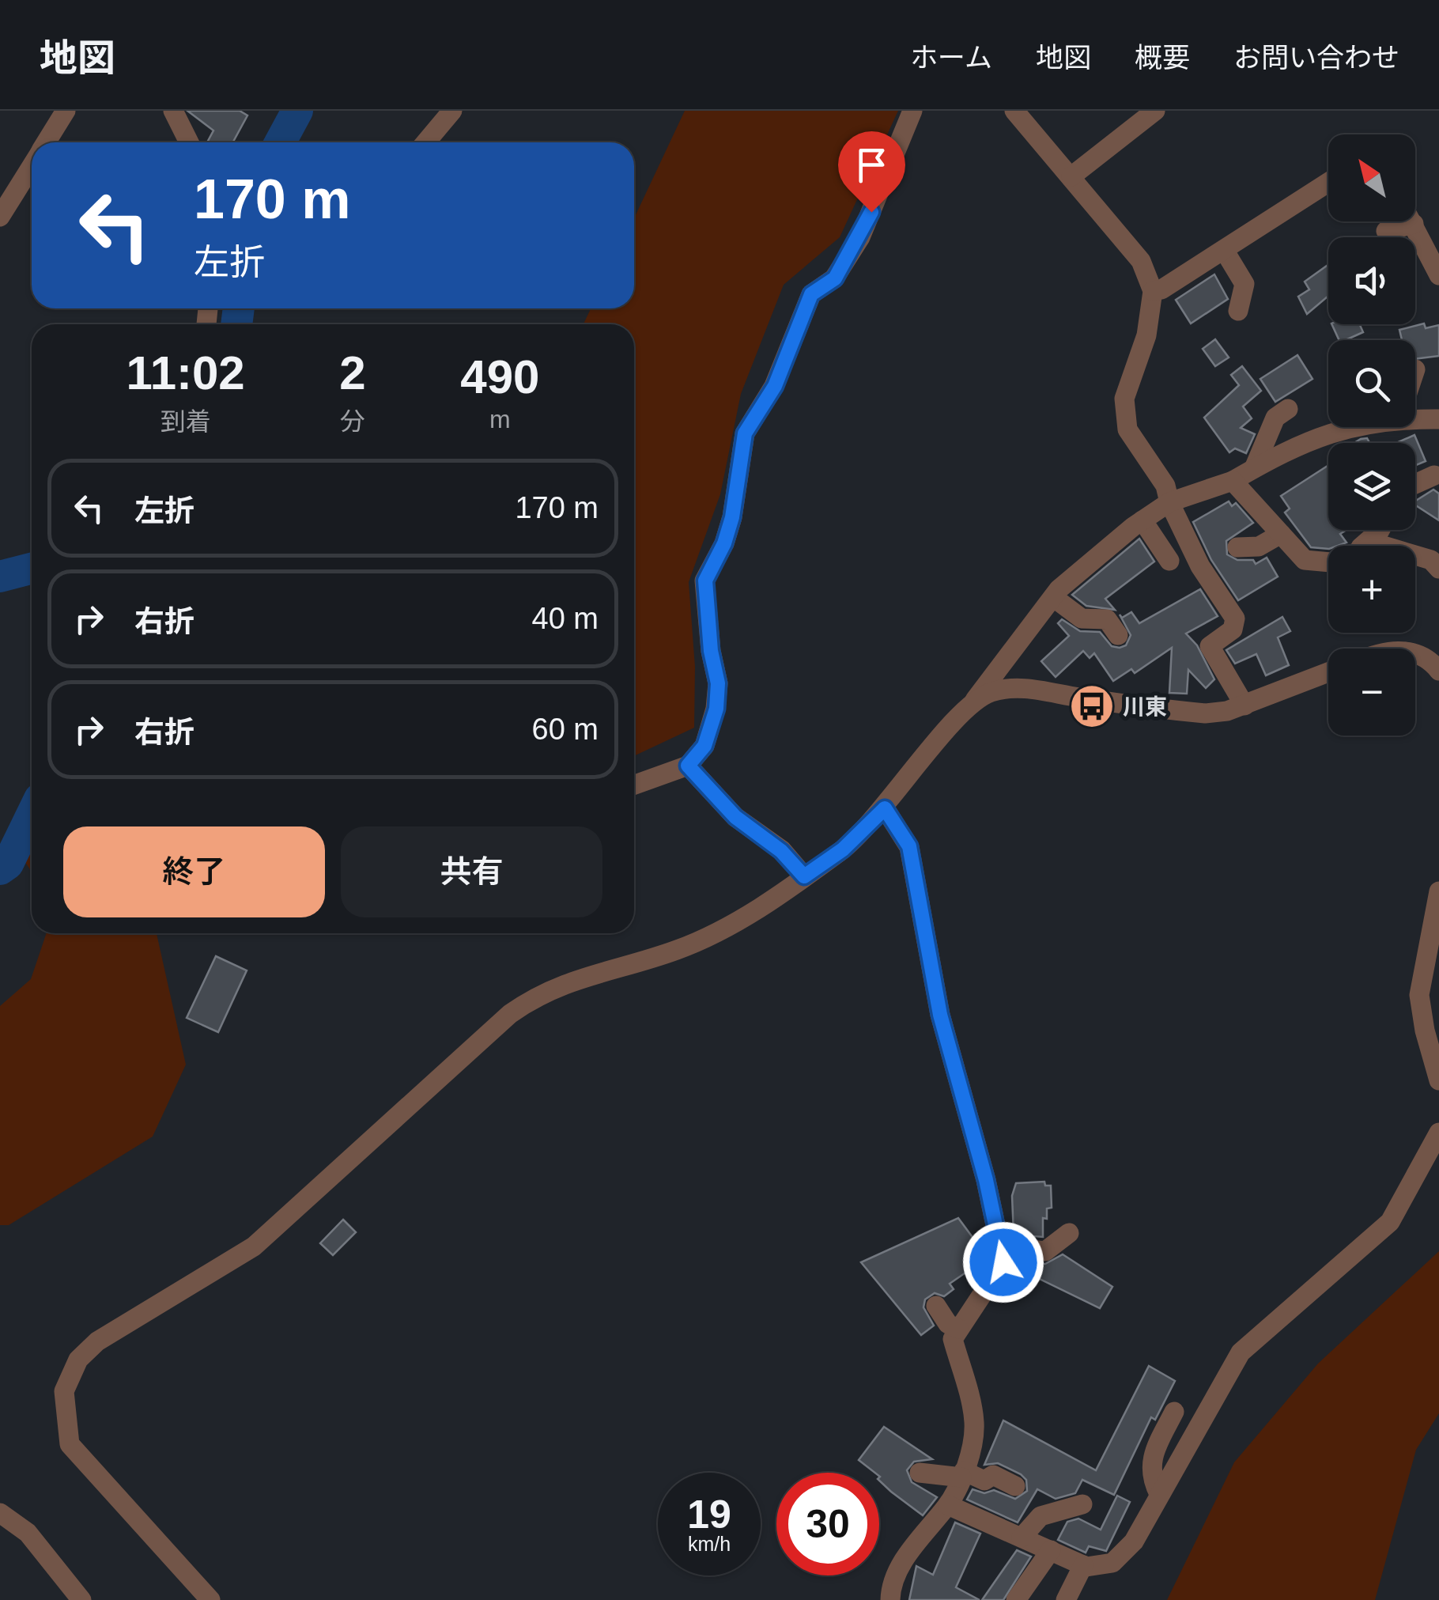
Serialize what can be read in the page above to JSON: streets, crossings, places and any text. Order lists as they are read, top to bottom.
{
  "places": {
    "bus stop": ["川東"]
  },
  "north": "top left",
  "page": {
    "header": "地図",
    "nav": [
      "ホーム",
      "地図",
      "概要",
      "お問い合わせ"
    ],
    "map_buttons": ["+", "−"],
    "turn": ["170 m", "左折"],
    "eta": [
      "11:02",
      "到着",
      "2",
      "分",
      "490",
      "m"
    ],
    "list": [
      {
        "name": "左折",
        "value": "170 m"
      },
      {
        "name": "右折",
        "value": "40 m"
      },
      {
        "name": "右折",
        "value": "60 m"
      }
    ],
    "buttons": ["終了", "共有"],
    "speed": "19 km/h",
    "limit": "30"
  }
}
